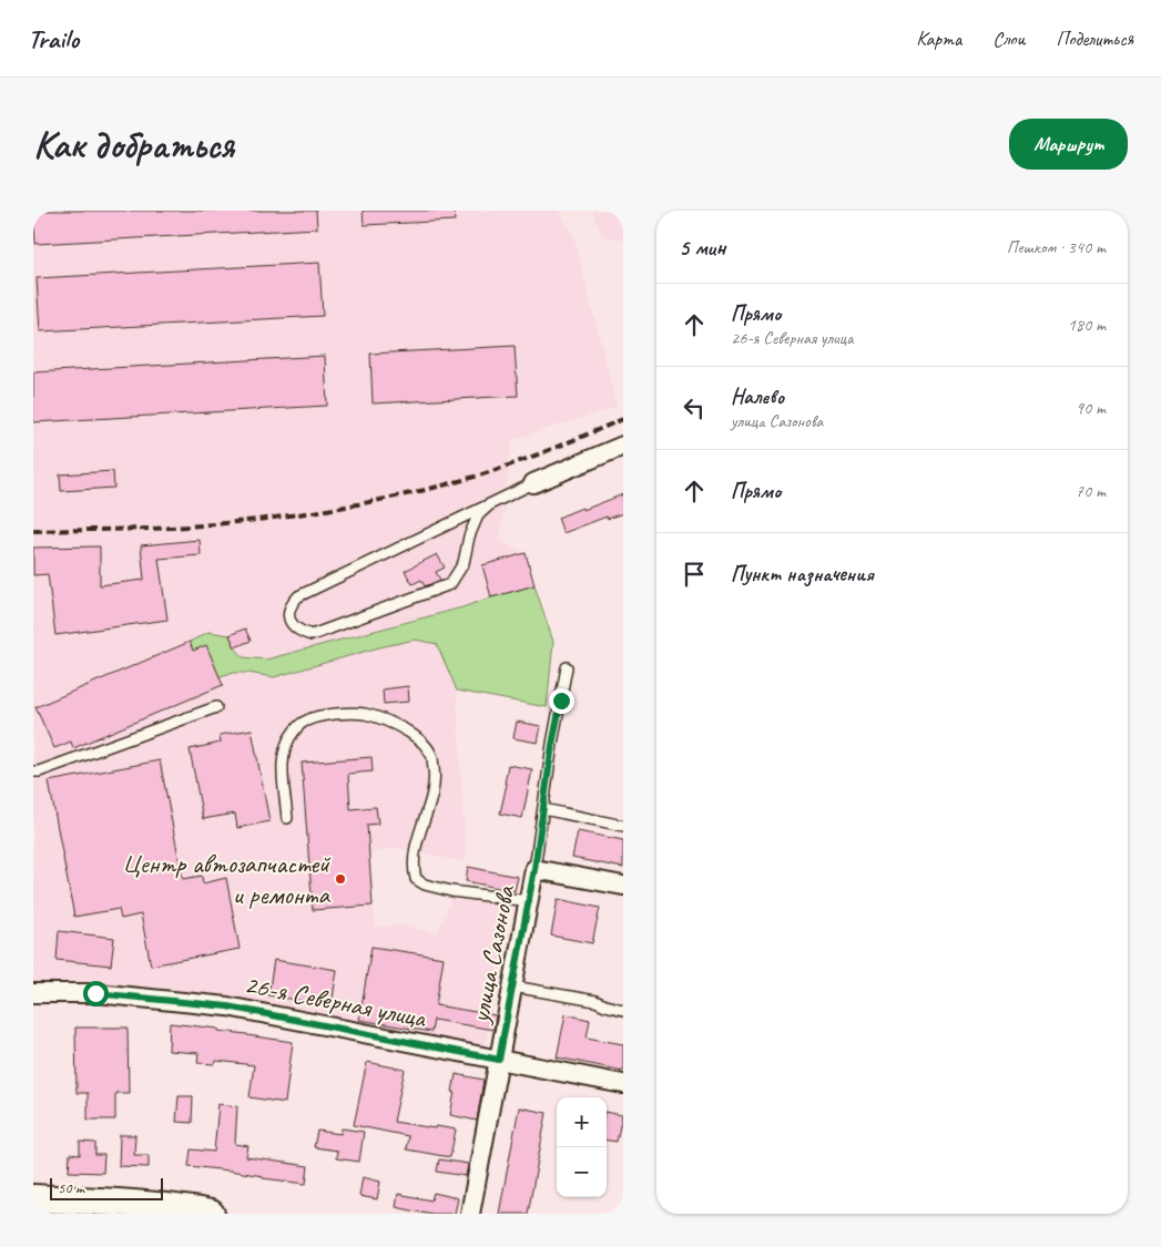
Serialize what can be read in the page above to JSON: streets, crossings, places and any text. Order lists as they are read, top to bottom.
{
  "streets": {
    "street": ["улица Сазонова", "26-я Северная улица"]
  },
  "crossings": [
    ["улица Сазонова", "26-я Северная улица"]
  ],
  "places": ["Центр автозапчастей и ремонта"],
  "scale_bar": "50 m",
  "page": {
    "header": "Trailo",
    "nav": ["Карта", "Слои", "Поделиться"],
    "buttons": "Маршрут",
    "title": "Как добраться",
    "heading": ["5 мин", "Пешком · 340 m"],
    "list": [
      ["Прямо", "26-я Северная улица", "180 m"],
      ["Налево", "улица Сазонова", "90 m"],
      ["Прямо", "70 m"],
      "Пункт назначения"
    ],
    "map_buttons": ["+", "−"],
    "scale": "50 m"
  }
}
